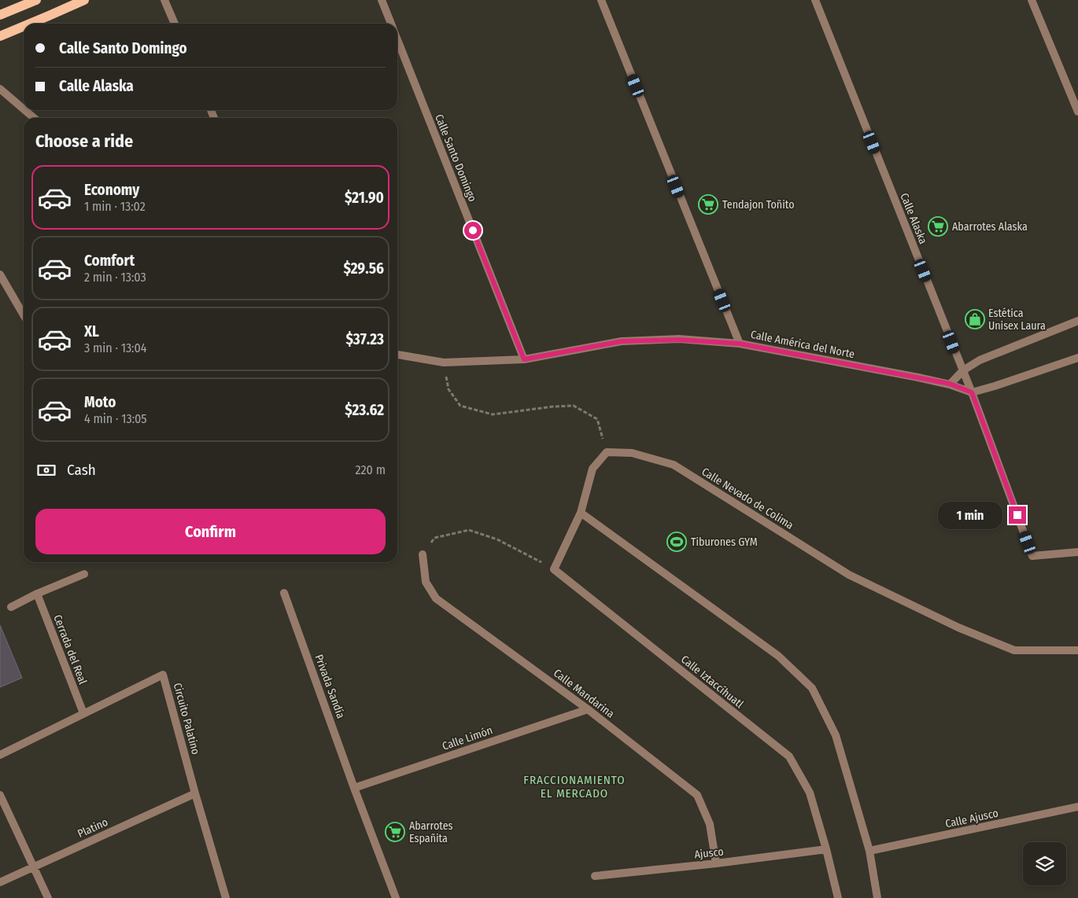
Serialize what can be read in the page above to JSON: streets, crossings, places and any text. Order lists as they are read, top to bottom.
{
  "streets": {
    "street": [
      "Calle Santo Domingo",
      "Calle Alaska",
      "Calle América del Norte",
      "Calle Nevado de Colima",
      "Cerrada del Real",
      "Calle Iztaccíhuatl",
      "Privada Sandía",
      "Calle Mandarina",
      "Circuito Palatino",
      "Calle Limón",
      "Calle Ajusco",
      "Platino",
      "Ajusco"
    ]
  },
  "crossings": [
    ["Calle Santo Domingo", "Calle América del Norte"],
    ["Calle Alaska", "Calle América del Norte"],
    ["Cerrada del Real", "Circuito Palatino"],
    ["Calle Iztaccíhuatl", "Ajusco"],
    ["Privada Sandía", "Calle Limón"],
    ["Calle Mandarina", "Calle Limón"],
    ["Calle Mandarina", "Ajusco"],
    ["Circuito Palatino", "Platino"]
  ],
  "districts": ["FRACCIONAMIENTO EL MERCADO"],
  "places": {
    "supermarket": ["Tendajon Toñito", "Abarrotes Alaska", "Abarrotes Españita"],
    "shop": ["Estética Unisex Laura"],
    "sports": ["Tiburones GYM"]
  },
  "page": {
    "banner": ["Calle Santo Domingo", "Calle Alaska"],
    "heading": "Choose a ride",
    "list": [
      {
        "name": "Economy",
        "note": "1 min · 13:02",
        "value": "$21.90"
      },
      {
        "name": "Comfort",
        "note": "2 min · 13:03",
        "value": "$29.56"
      },
      {
        "name": "XL",
        "note": "3 min · 13:04",
        "value": "$37.23"
      },
      {
        "name": "Moto",
        "note": "4 min · 13:05",
        "value": "$23.62"
      }
    ],
    "pay": ["Cash", "220 m"],
    "buttons": "Confirm",
    "bubble": "1 min"
  }
}
